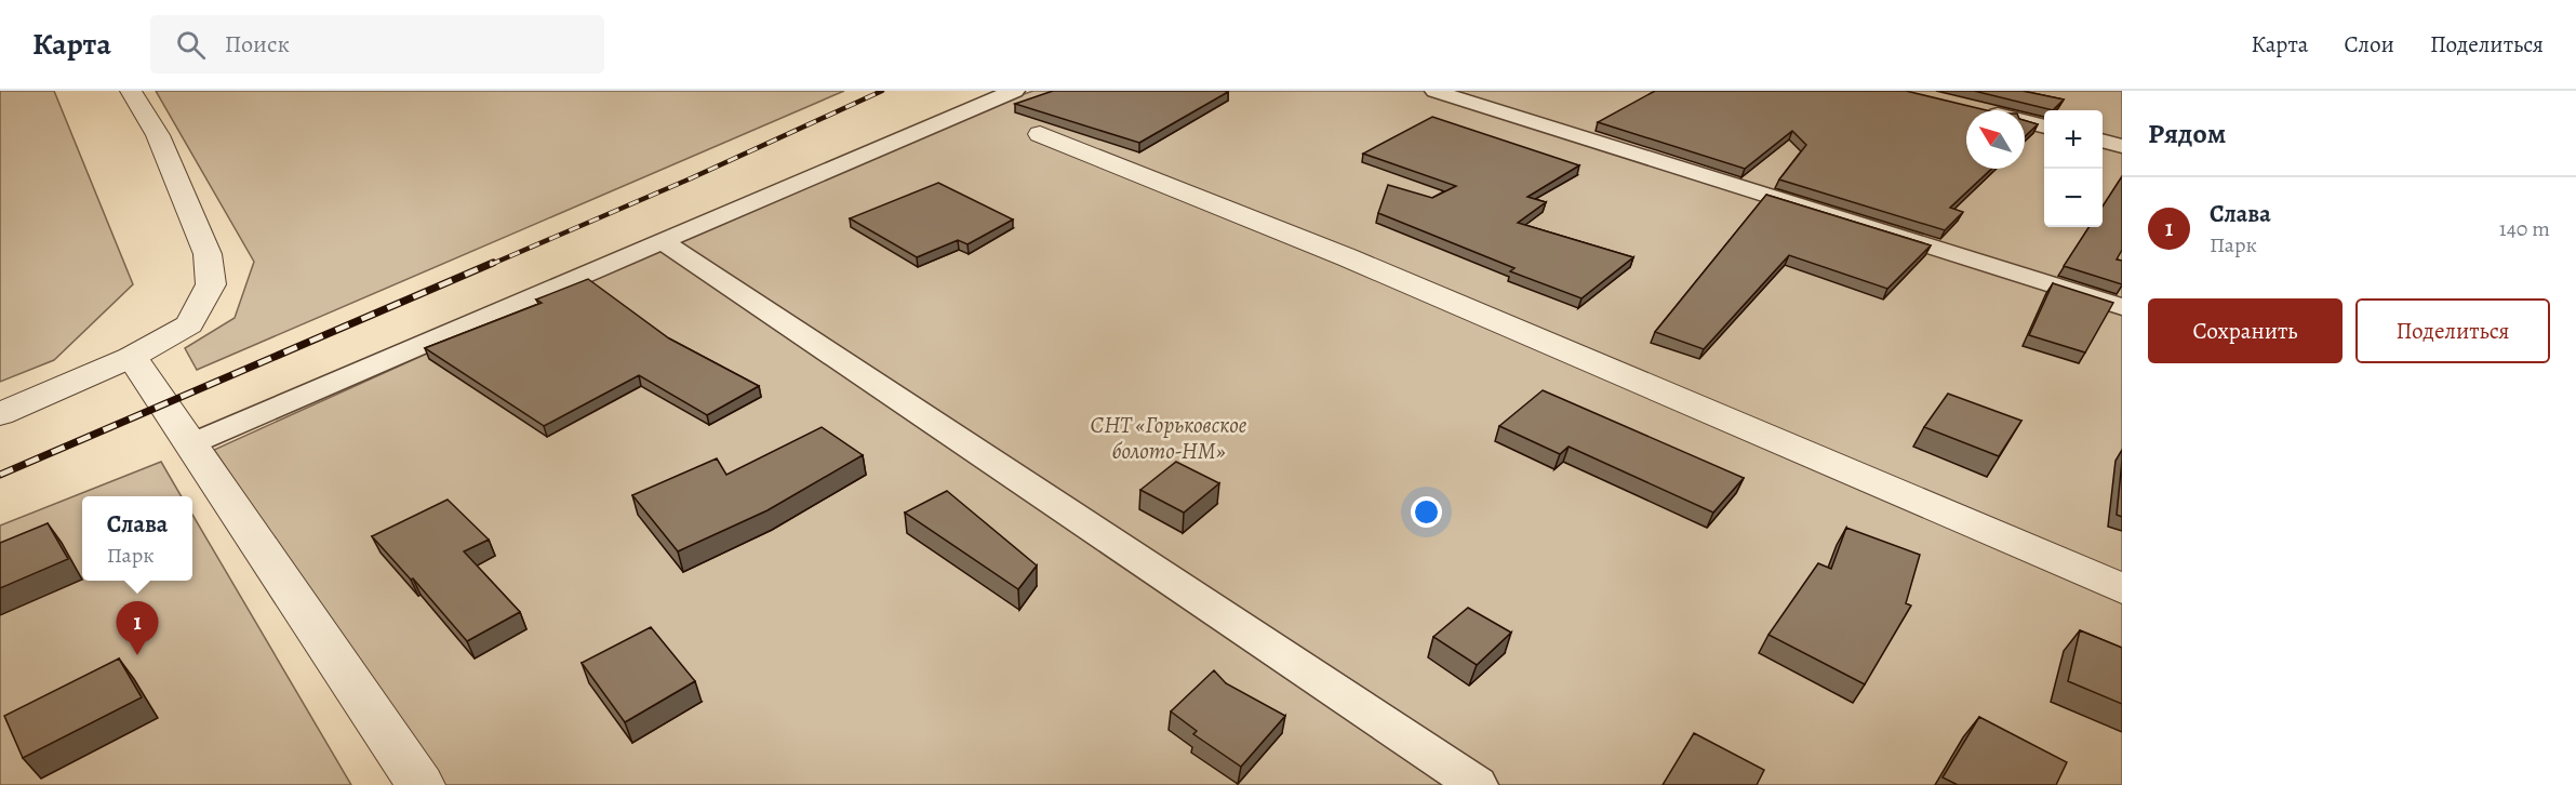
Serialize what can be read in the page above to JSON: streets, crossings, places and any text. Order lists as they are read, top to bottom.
{
  "parks": ["СНТ «Горьковское болото-НМ»"],
  "north": "top left",
  "page": {
    "header": "Карта",
    "search": "Поиск",
    "nav": ["Карта", "Слои", "Поделиться"],
    "heading": "Рядом",
    "map_buttons": ["+", "−"],
    "list": [
      {
        "mark": "1",
        "name": "Слава",
        "note": "Парк",
        "value": "140 m"
      }
    ],
    "buttons": ["Сохранить", "Поделиться"],
    "popup": ["Слава", "Парк"],
    "pins": "1"
  }
}
